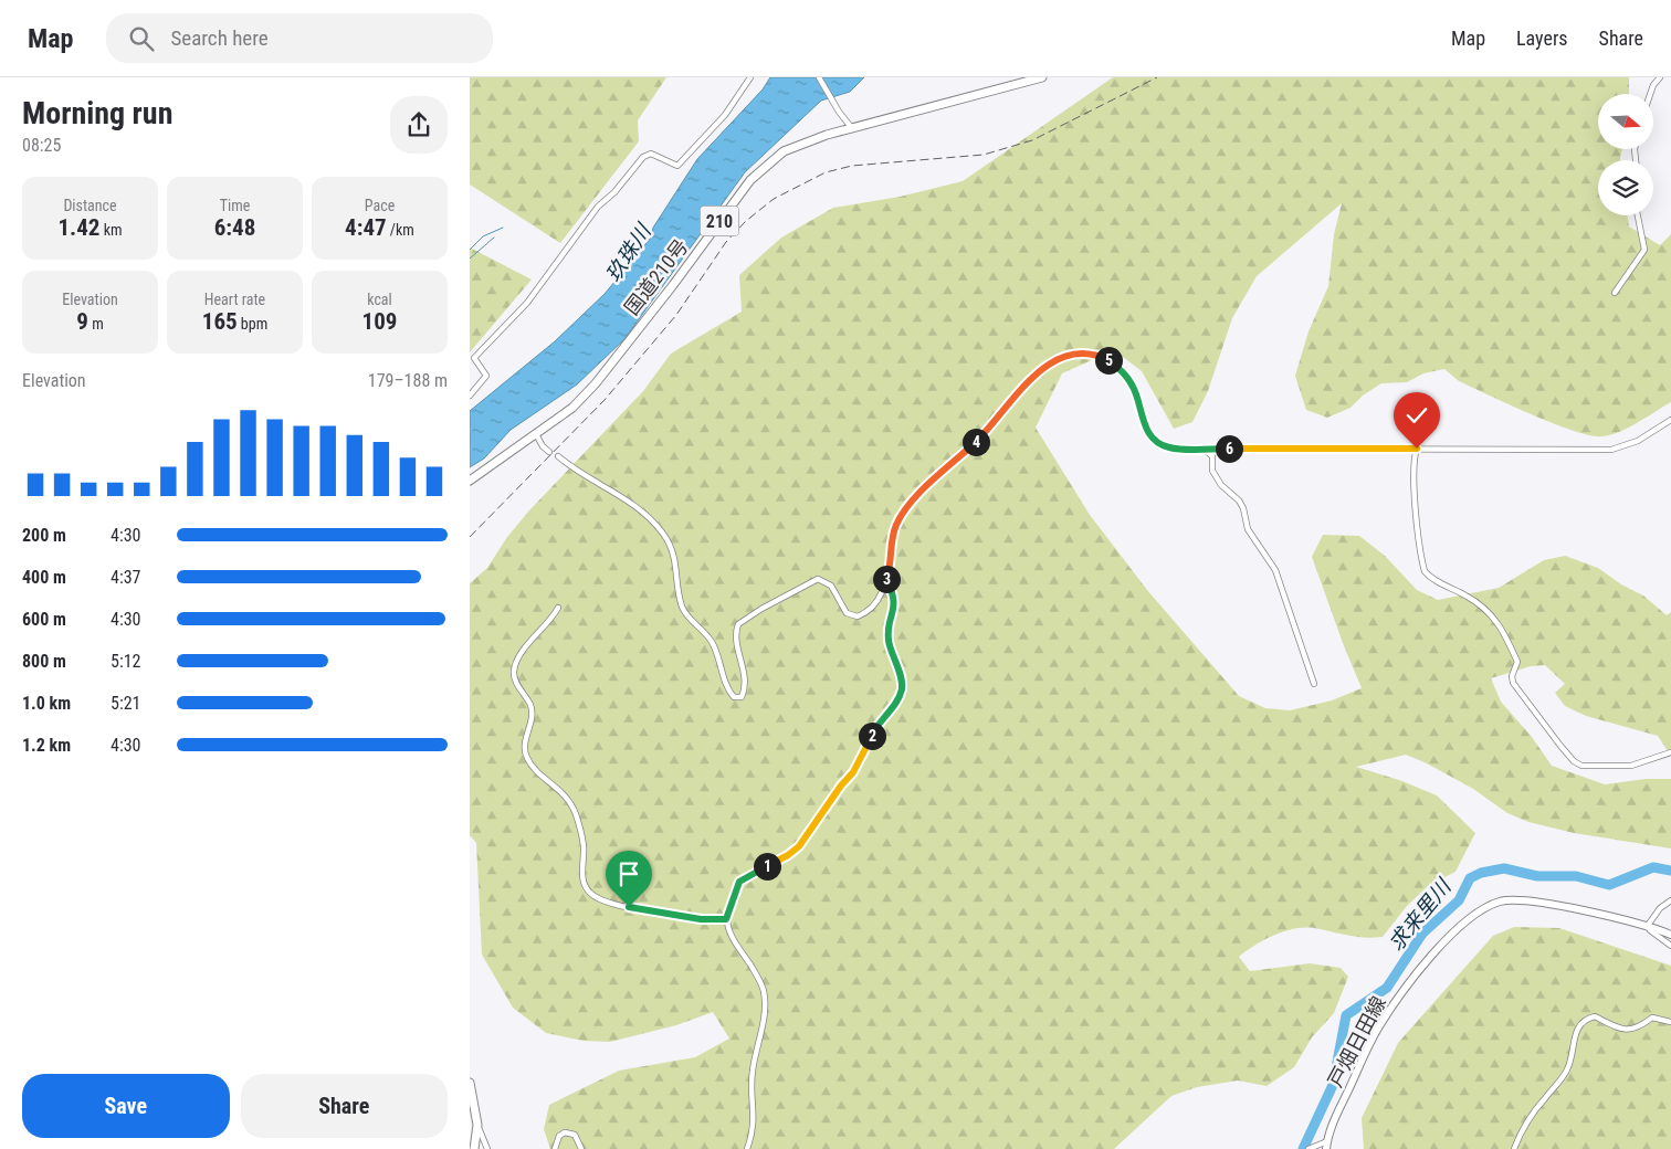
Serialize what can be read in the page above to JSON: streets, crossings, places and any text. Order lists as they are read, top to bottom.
{
  "streets": {
    "highway": ["210", "国道210号"],
    "main road": ["戸畑日田線"]
  },
  "water": ["玖珠川", "求来里川"],
  "north": "right",
  "page": {
    "header": "Map",
    "search": "Search here",
    "nav": ["Map", "Layers", "Share"],
    "heading": ["Morning run", "08:25"],
    "stats": [
      ["Distance", "1.42 km"],
      ["Time", "6:48"],
      ["Pace", "4:47 /km"],
      ["Elevation", "9 m"],
      ["Heart rate", "165 bpm"],
      ["kcal", "109"]
    ],
    "pins": [
      "5",
      "4",
      "6",
      "3",
      "2",
      "1"
    ],
    "chart": ["Elevation", "179–188 m"],
    "list": [
      {
        "name": "200 m",
        "note": "4:30"
      },
      {
        "name": "400 m",
        "note": "4:37"
      },
      {
        "name": "600 m",
        "note": "4:30"
      },
      {
        "name": "800 m",
        "note": "5:12"
      },
      {
        "name": "1.0 km",
        "note": "5:21"
      },
      {
        "name": "1.2 km",
        "note": "4:30"
      }
    ],
    "buttons": ["Save", "Share"]
  }
}
